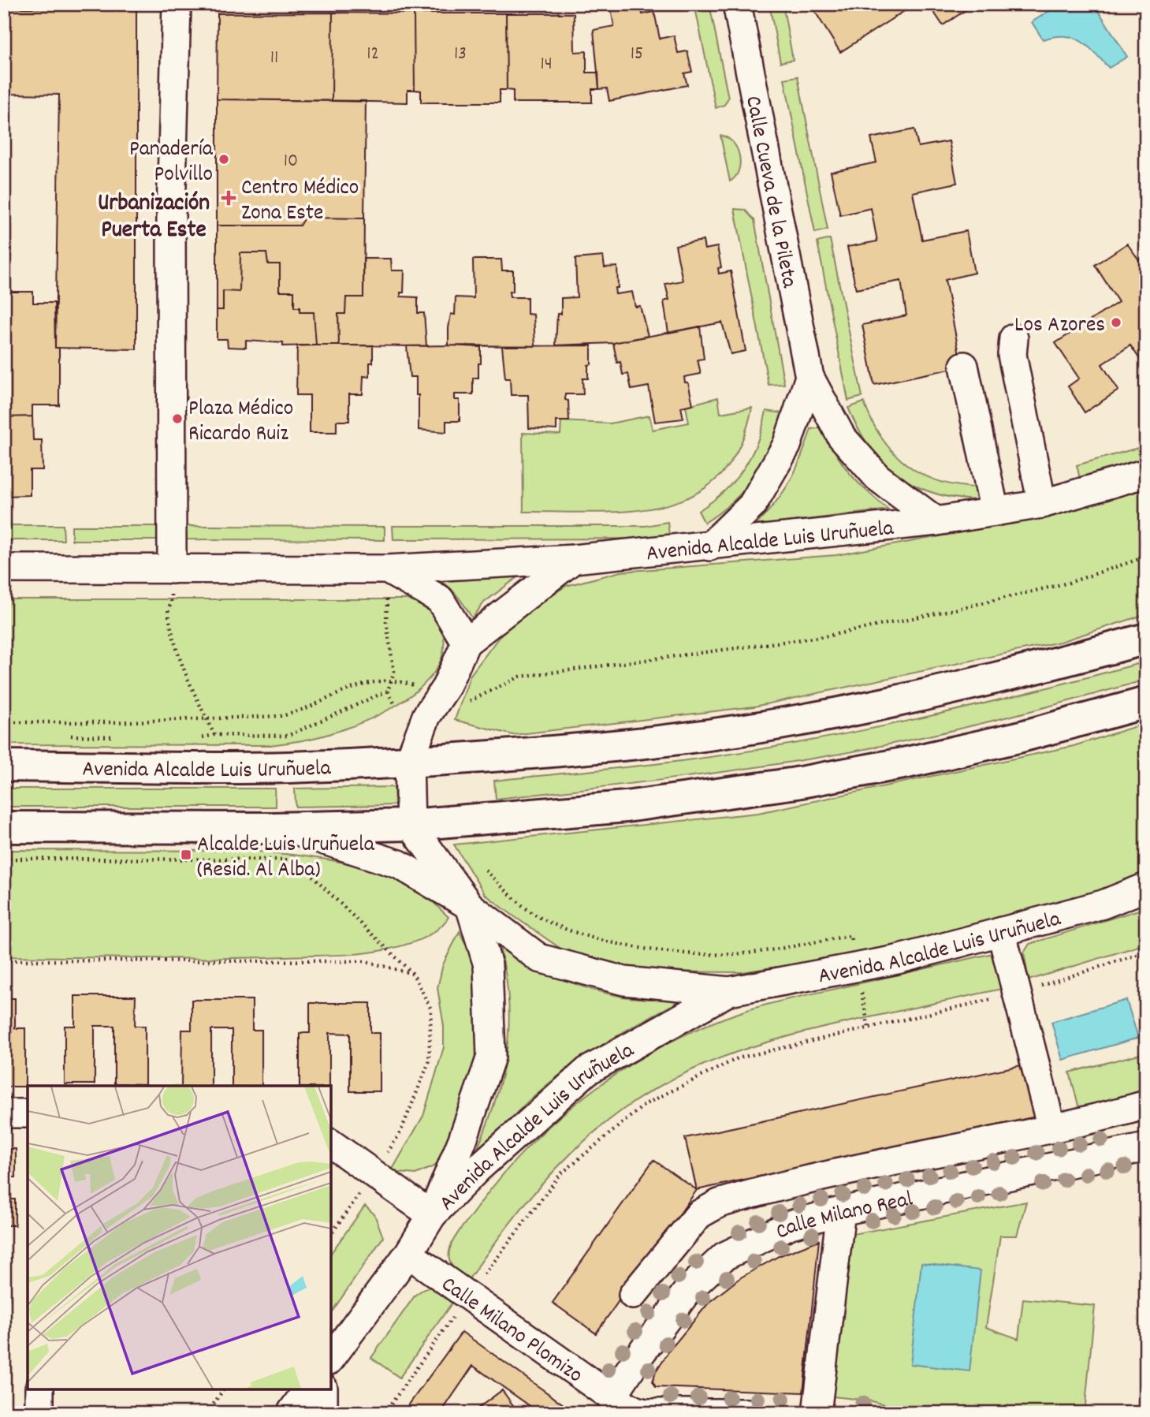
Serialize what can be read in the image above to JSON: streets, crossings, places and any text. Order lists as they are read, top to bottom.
{
  "streets": {
    "main road": ["Avenida Alcalde Luis Uruñuela"],
    "street": ["Calle Cueva de la Pileta", "Calle Milano Real", "Calle Milano Plomizo"]
  },
  "crossings": [
    ["Calle Milano Real", "Calle Milano Plomizo"]
  ],
  "districts": ["Urbanización Puerta Este"],
  "places": {
    "other": ["Panadería Polvillo", "Los Azores", "Plaza Médico Ricardo Ruiz"],
    "health": ["Centro Médico Zona Este"],
    "transit": ["Alcalde Luis Uruñuela (Resid. Al Alba)"]
  },
  "house_numbers": [
    "12",
    "13",
    "15",
    "11",
    "14",
    "10"
  ]
}
